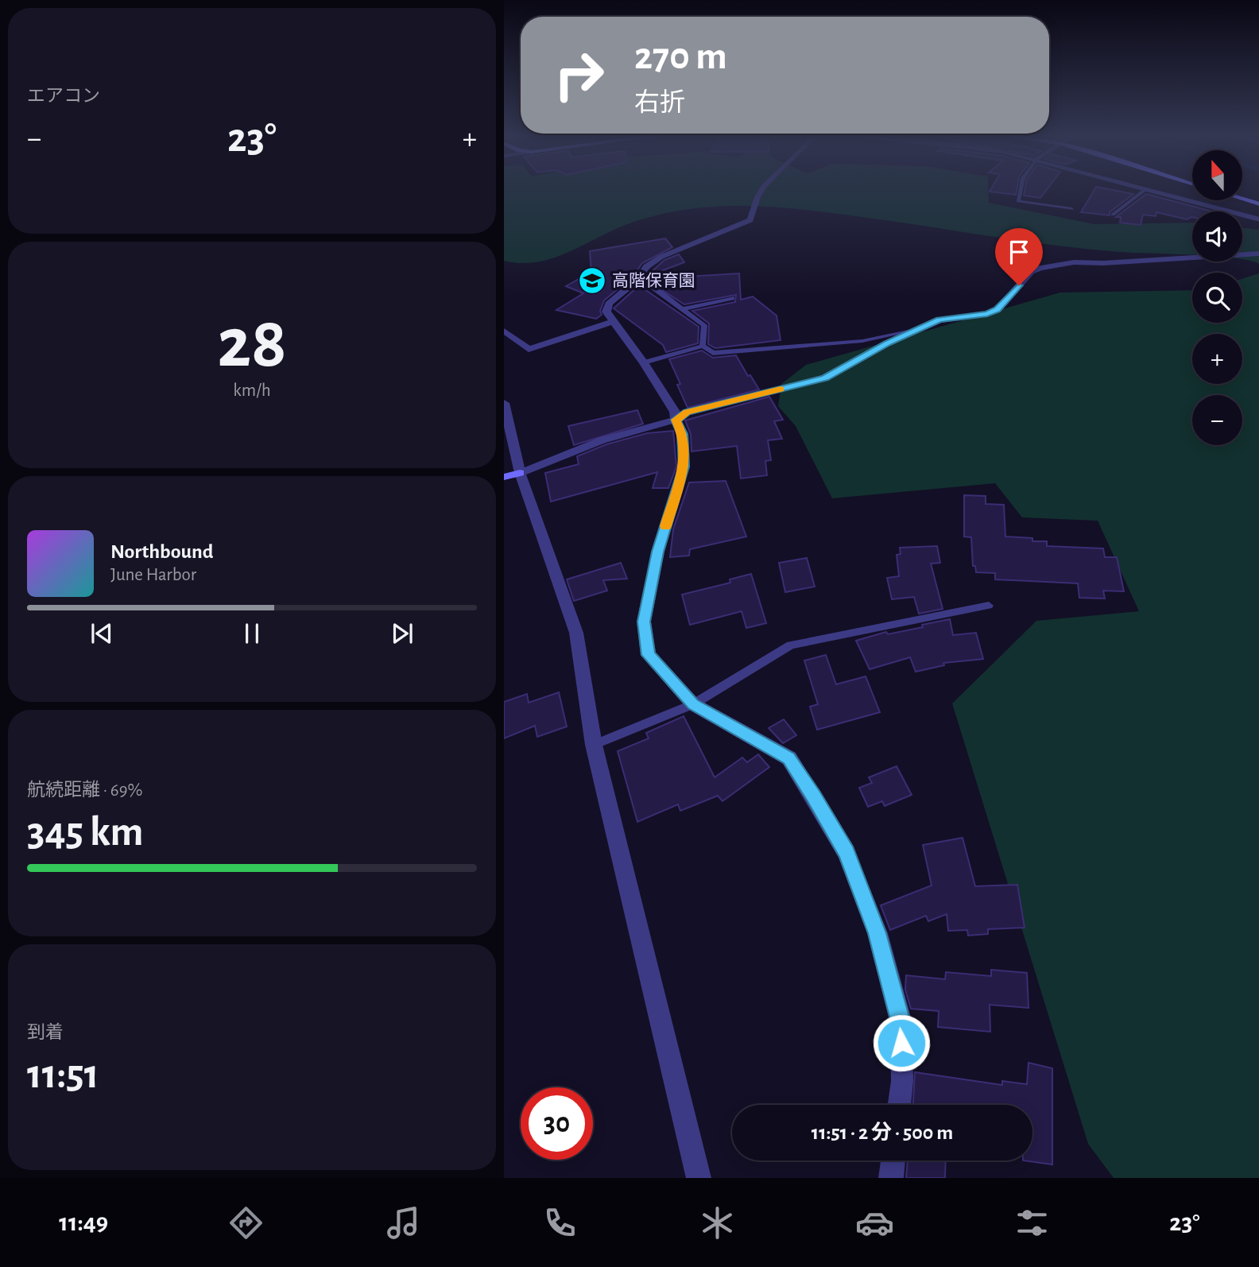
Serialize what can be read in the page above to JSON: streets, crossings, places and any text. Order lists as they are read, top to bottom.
{
  "places": {
    "school or university": ["高階保育園"]
  },
  "north": "top",
  "page": {
    "tile": [
      "エアコン",
      ["28", "km/h"],
      ["航続距離 · 69%", "345 km"],
      ["到着", "11:51"]
    ],
    "turn": ["270 m", "右折"],
    "heat": ["−", "23°", "+"],
    "map_buttons": ["+", "−"],
    "song": ["Northbound", "June Harbor"],
    "limit": "30",
    "trip": "11:51 · 2 分 · 500 m",
    "tabs": ["11:49", "23°"]
  }
}
